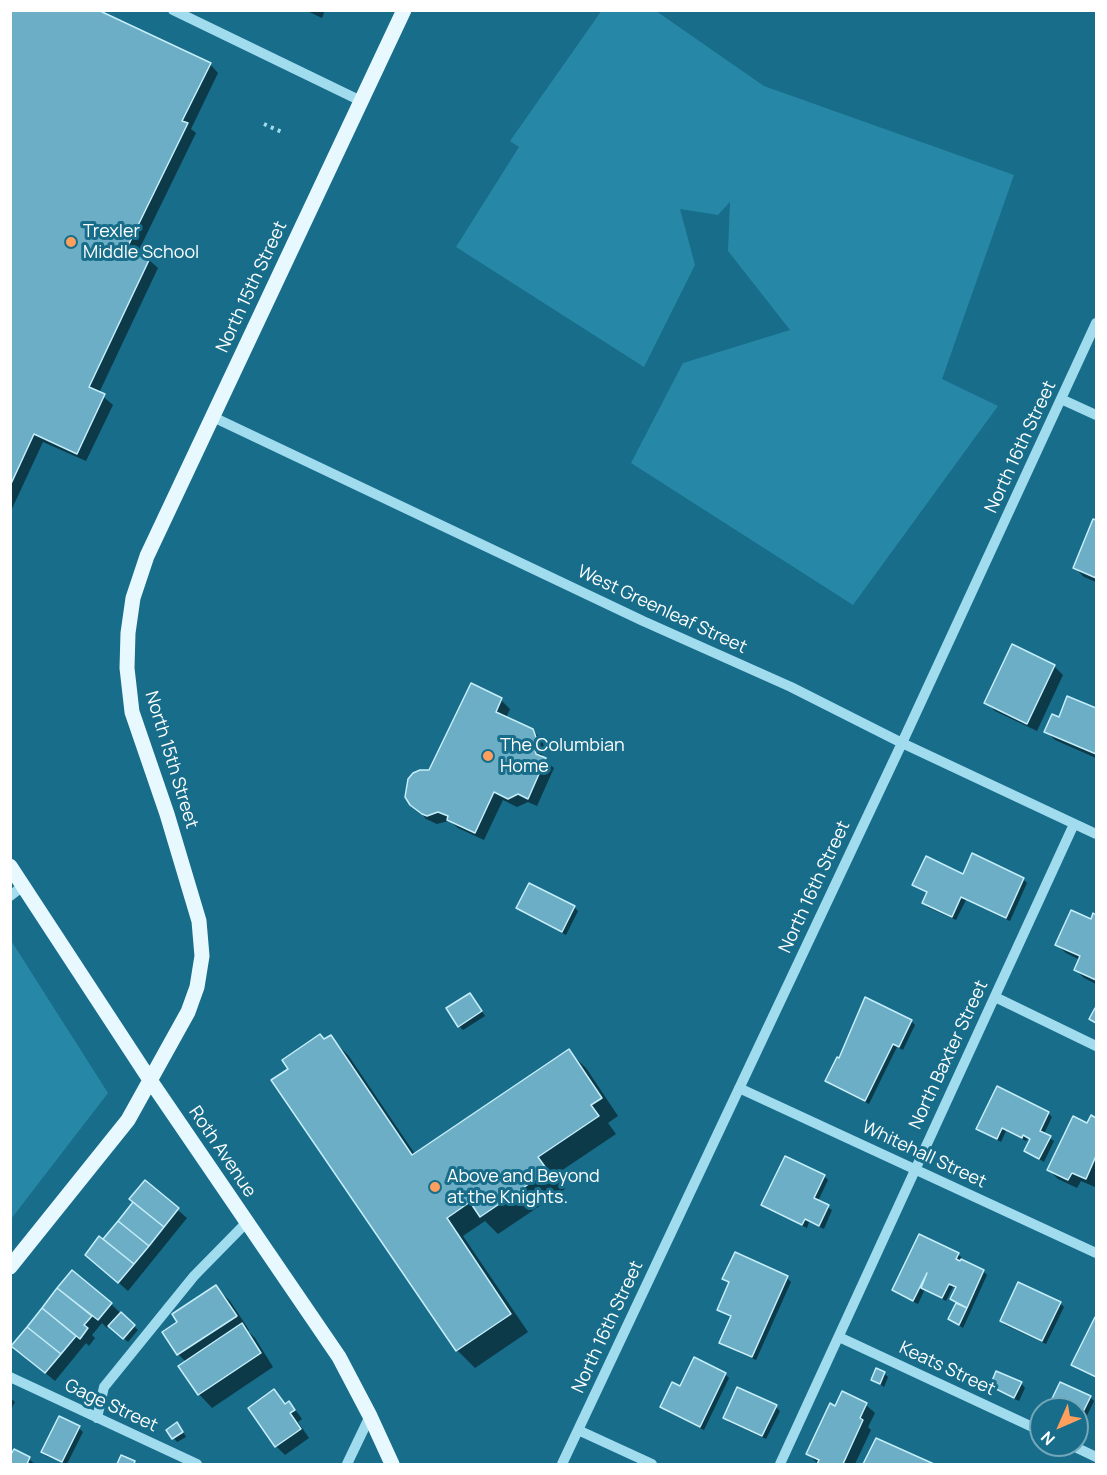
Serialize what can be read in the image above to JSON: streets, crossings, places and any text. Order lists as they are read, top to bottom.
{
  "streets": {
    "main road": ["North 15th Street", "Roth Avenue"],
    "street": [
      "North 16th Street",
      "West Greenleaf Street",
      "North Baxter Street",
      "Whitehall Street",
      "Keats Street",
      "Gage Street"
    ]
  },
  "crossings": [
    ["North 15th Street", "West Greenleaf Street"],
    ["North 15th Street", "Roth Avenue"],
    ["North 16th Street", "West Greenleaf Street"],
    ["North 16th Street", "Whitehall Street"],
    ["West Greenleaf Street", "North Baxter Street"],
    ["North Baxter Street", "Whitehall Street"],
    ["North Baxter Street", "Keats Street"]
  ],
  "places": ["Trexler Middle School", "The Columbian Home", "Above and Beyond at the Knights."],
  "north": "bottom left"
}
